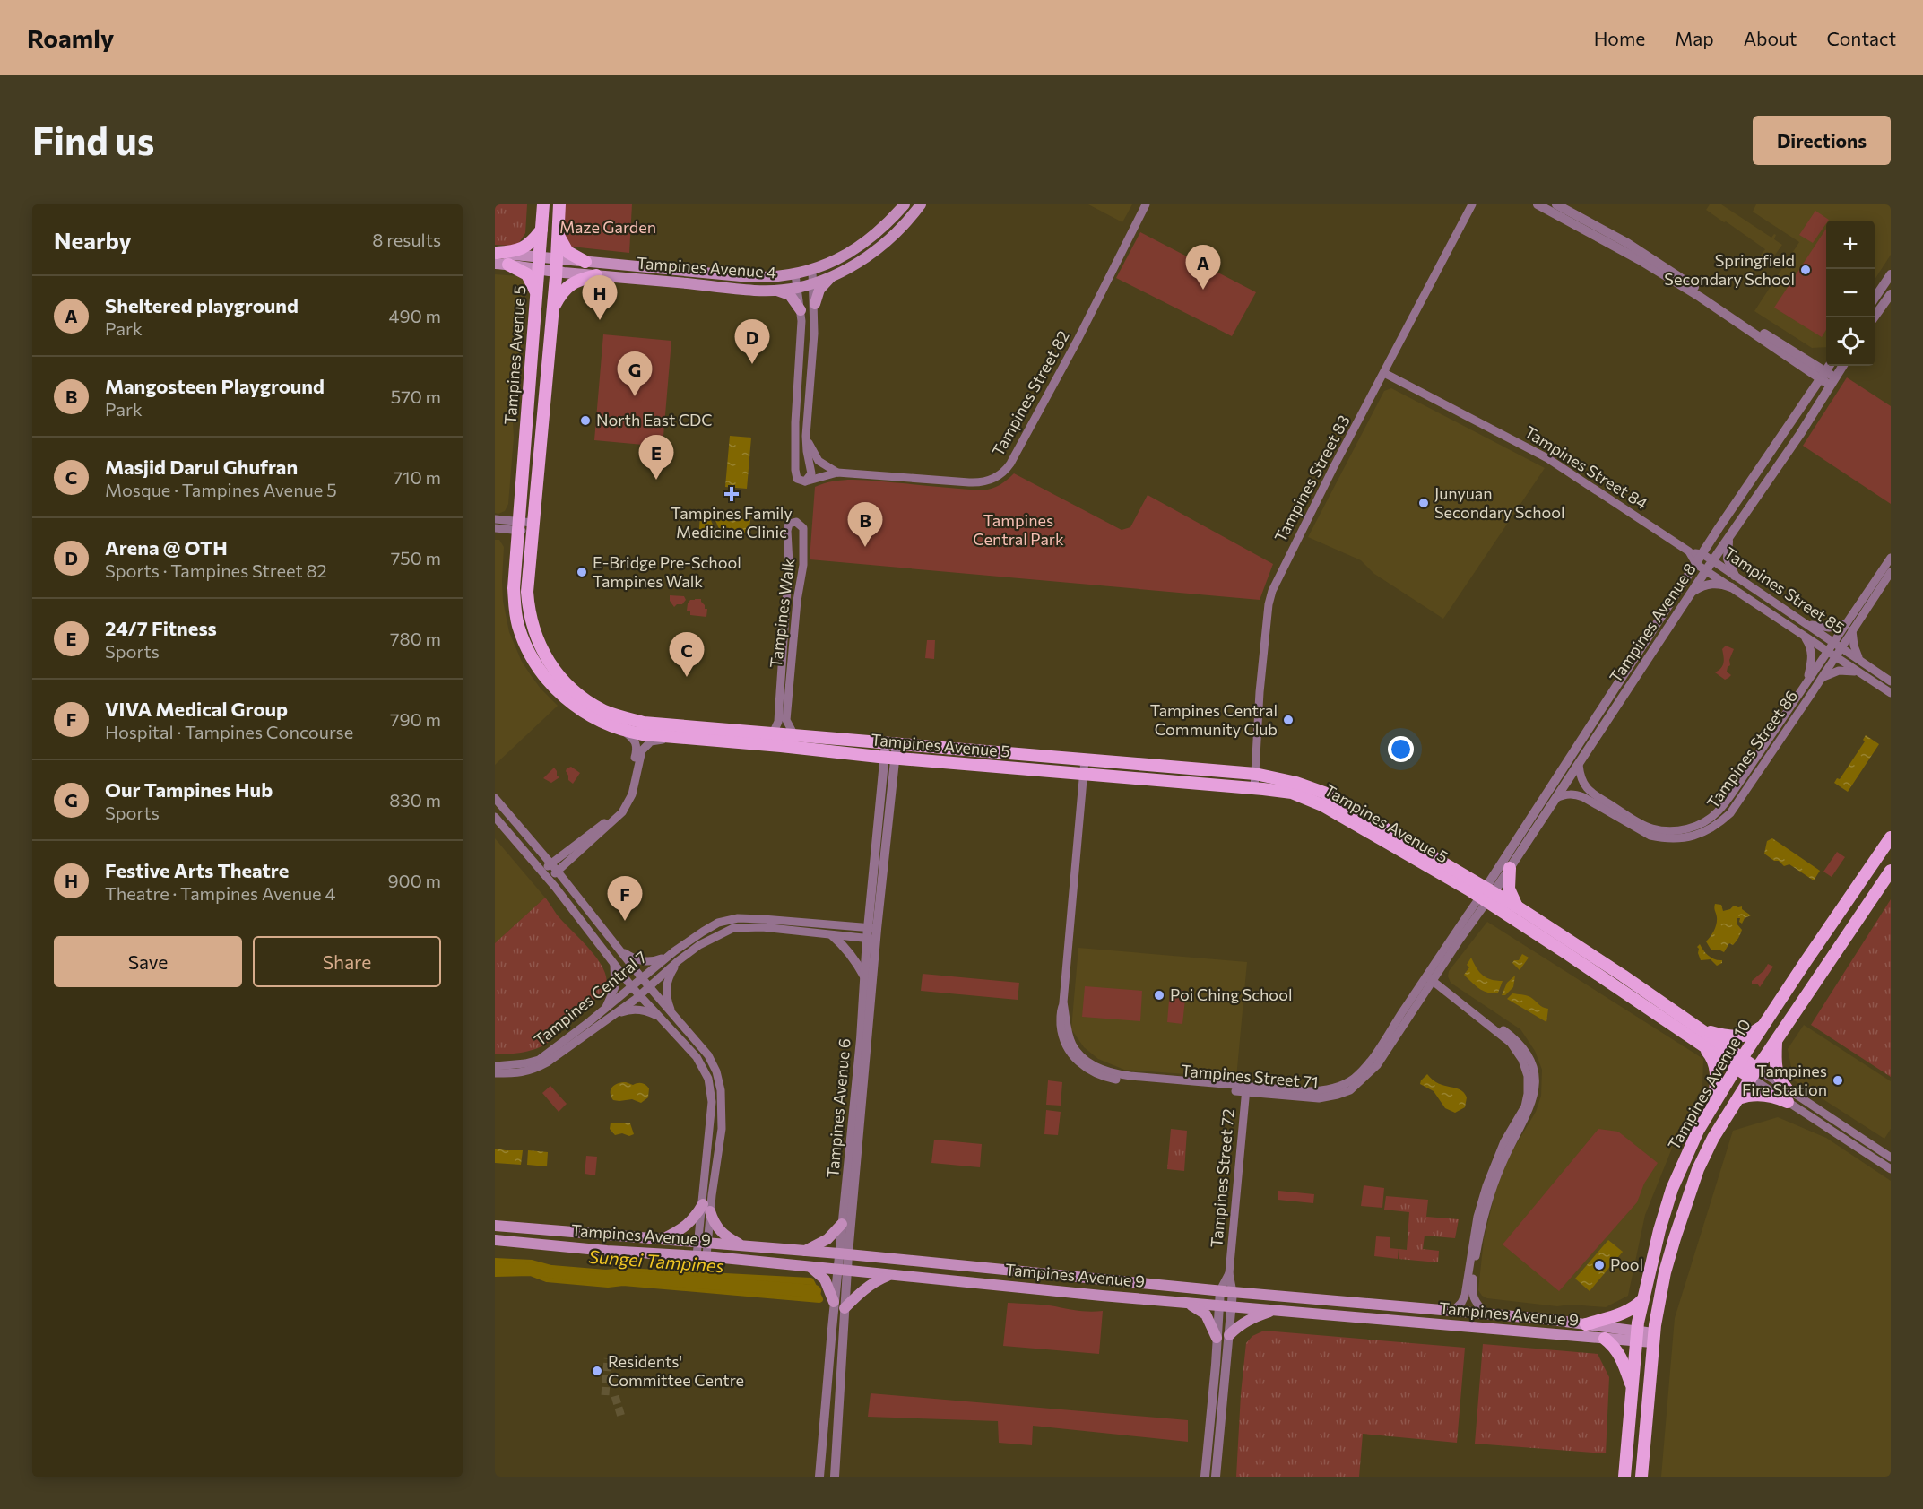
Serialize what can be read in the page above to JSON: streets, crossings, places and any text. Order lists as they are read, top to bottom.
{
  "streets": {
    "main road": [
      "Tampines Avenue 4",
      "Tampines Avenue 5",
      "Tampines Avenue 10",
      "Tampines Avenue 9"
    ],
    "street": [
      "Tampines Street 82",
      "Tampines Street 84",
      "Tampines Street 83",
      "Tampines Street 85",
      "Tampines Walk",
      "Tampines Avenue 8",
      "Tampines Street 86",
      "Tampines Central 7",
      "Tampines Street 71",
      "Tampines Avenue 6",
      "Tampines Street 72"
    ]
  },
  "crossings": [
    ["Tampines Avenue 4", "Tampines Avenue 5"],
    ["Tampines Avenue 5", "Tampines Street 83"],
    ["Tampines Avenue 5", "Tampines Walk"],
    ["Tampines Avenue 5", "Tampines Avenue 8"],
    ["Tampines Avenue 5", "Tampines Street 71"],
    ["Tampines Avenue 5", "Tampines Avenue 10"],
    ["Tampines Avenue 5", "Tampines Avenue 6"],
    ["Tampines Street 84", "Tampines Street 83"],
    ["Tampines Street 84", "Tampines Street 85"],
    ["Tampines Street 84", "Tampines Avenue 8"],
    ["Tampines Street 85", "Tampines Avenue 8"],
    ["Tampines Street 85", "Tampines Street 86"],
    ["Tampines Avenue 8", "Tampines Street 86"],
    ["Tampines Avenue 8", "Tampines Street 71"],
    ["Tampines Central 7", "Tampines Avenue 6"],
    ["Tampines Street 71", "Tampines Street 72"],
    ["Tampines Avenue 10", "Tampines Avenue 9"],
    ["Tampines Avenue 6", "Tampines Avenue 9"],
    ["Tampines Street 72", "Tampines Avenue 9"]
  ],
  "water": ["Sungei Tampines"],
  "parks": ["Maze Garden", "Tampines Central Park"],
  "places": {
    "other": [
      "Springfield Secondary School",
      "North East CDC",
      "Junyuan Secondary School",
      "E-Bridge Pre-School Tampines Walk",
      "Tampines Central Community Club",
      "Poi Ching School",
      "Tampines Fire Station",
      "Pool",
      "Residents' Committee Centre"
    ],
    "health": ["Tampines Family Medicine Clinic"]
  },
  "page": {
    "header": "Roamly",
    "nav": [
      "Home",
      "Map",
      "About",
      "Contact"
    ],
    "buttons": [
      "Directions",
      ["Save", "Share"]
    ],
    "title": "Find us",
    "heading": ["Nearby", "8 results"],
    "map_buttons": ["+", "−"],
    "pins": [
      "A",
      "H",
      "D",
      "G",
      "E",
      "B",
      "C",
      "F"
    ],
    "list": [
      {
        "mark": "A",
        "name": "Sheltered playground",
        "note": "Park",
        "value": "490 m"
      },
      {
        "mark": "B",
        "name": "Mangosteen Playground",
        "note": "Park",
        "value": "570 m"
      },
      {
        "mark": "C",
        "name": "Masjid Darul Ghufran",
        "note": "Mosque · Tampines Avenue 5",
        "value": "710 m"
      },
      {
        "mark": "D",
        "name": "Arena @ OTH",
        "note": "Sports · Tampines Street 82",
        "value": "750 m"
      },
      {
        "mark": "E",
        "name": "24/7 Fitness",
        "note": "Sports",
        "value": "780 m"
      },
      {
        "mark": "F",
        "name": "VIVA Medical Group",
        "note": "Hospital · Tampines Concourse",
        "value": "790 m"
      },
      {
        "mark": "G",
        "name": "Our Tampines Hub",
        "note": "Sports",
        "value": "830 m"
      },
      {
        "mark": "H",
        "name": "Festive Arts Theatre",
        "note": "Theatre · Tampines Avenue 4",
        "value": "900 m"
      }
    ]
  }
}
